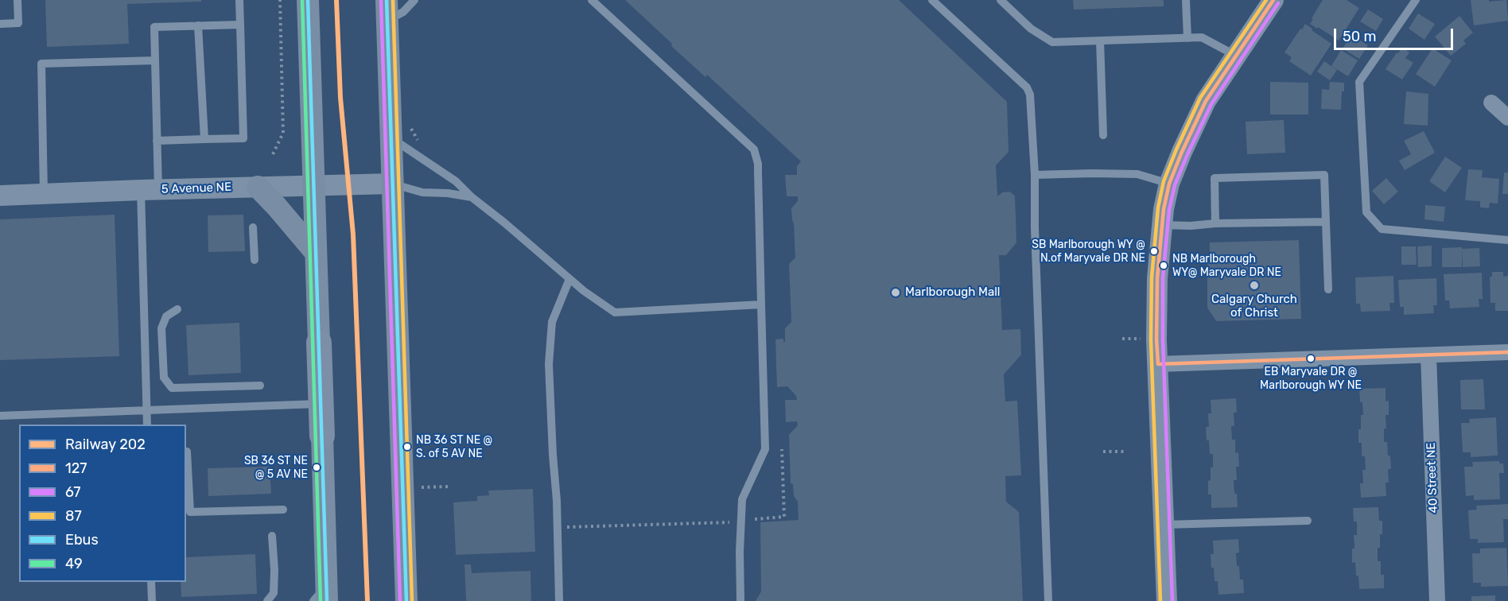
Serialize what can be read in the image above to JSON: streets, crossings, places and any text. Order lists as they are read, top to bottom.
{
  "streets": {
    "street": ["5 Avenue NE", "40 Street NE"]
  },
  "places": [
    "SB Marlborough WY @ N.of Maryvale DR NE",
    "NB Marlborough WY@ Maryvale DR NE",
    "Calgary Church of Christ",
    "Marlborough Mall",
    "EB Maryvale DR @ Marlborough WY NE",
    "NB 36 ST NE @ S. of 5 AV NE",
    "SB 36 ST NE @ 5 AV NE"
  ],
  "lines": [
    "rail line 202",
    "transit line 127",
    "transit line 67",
    "transit line 87",
    "transit line Ebus",
    "transit line 49"
  ],
  "legend": [
    "Railway 202",
    "127",
    "67",
    "87",
    "Ebus",
    "49"
  ],
  "scale_bar": "50 m"
}
